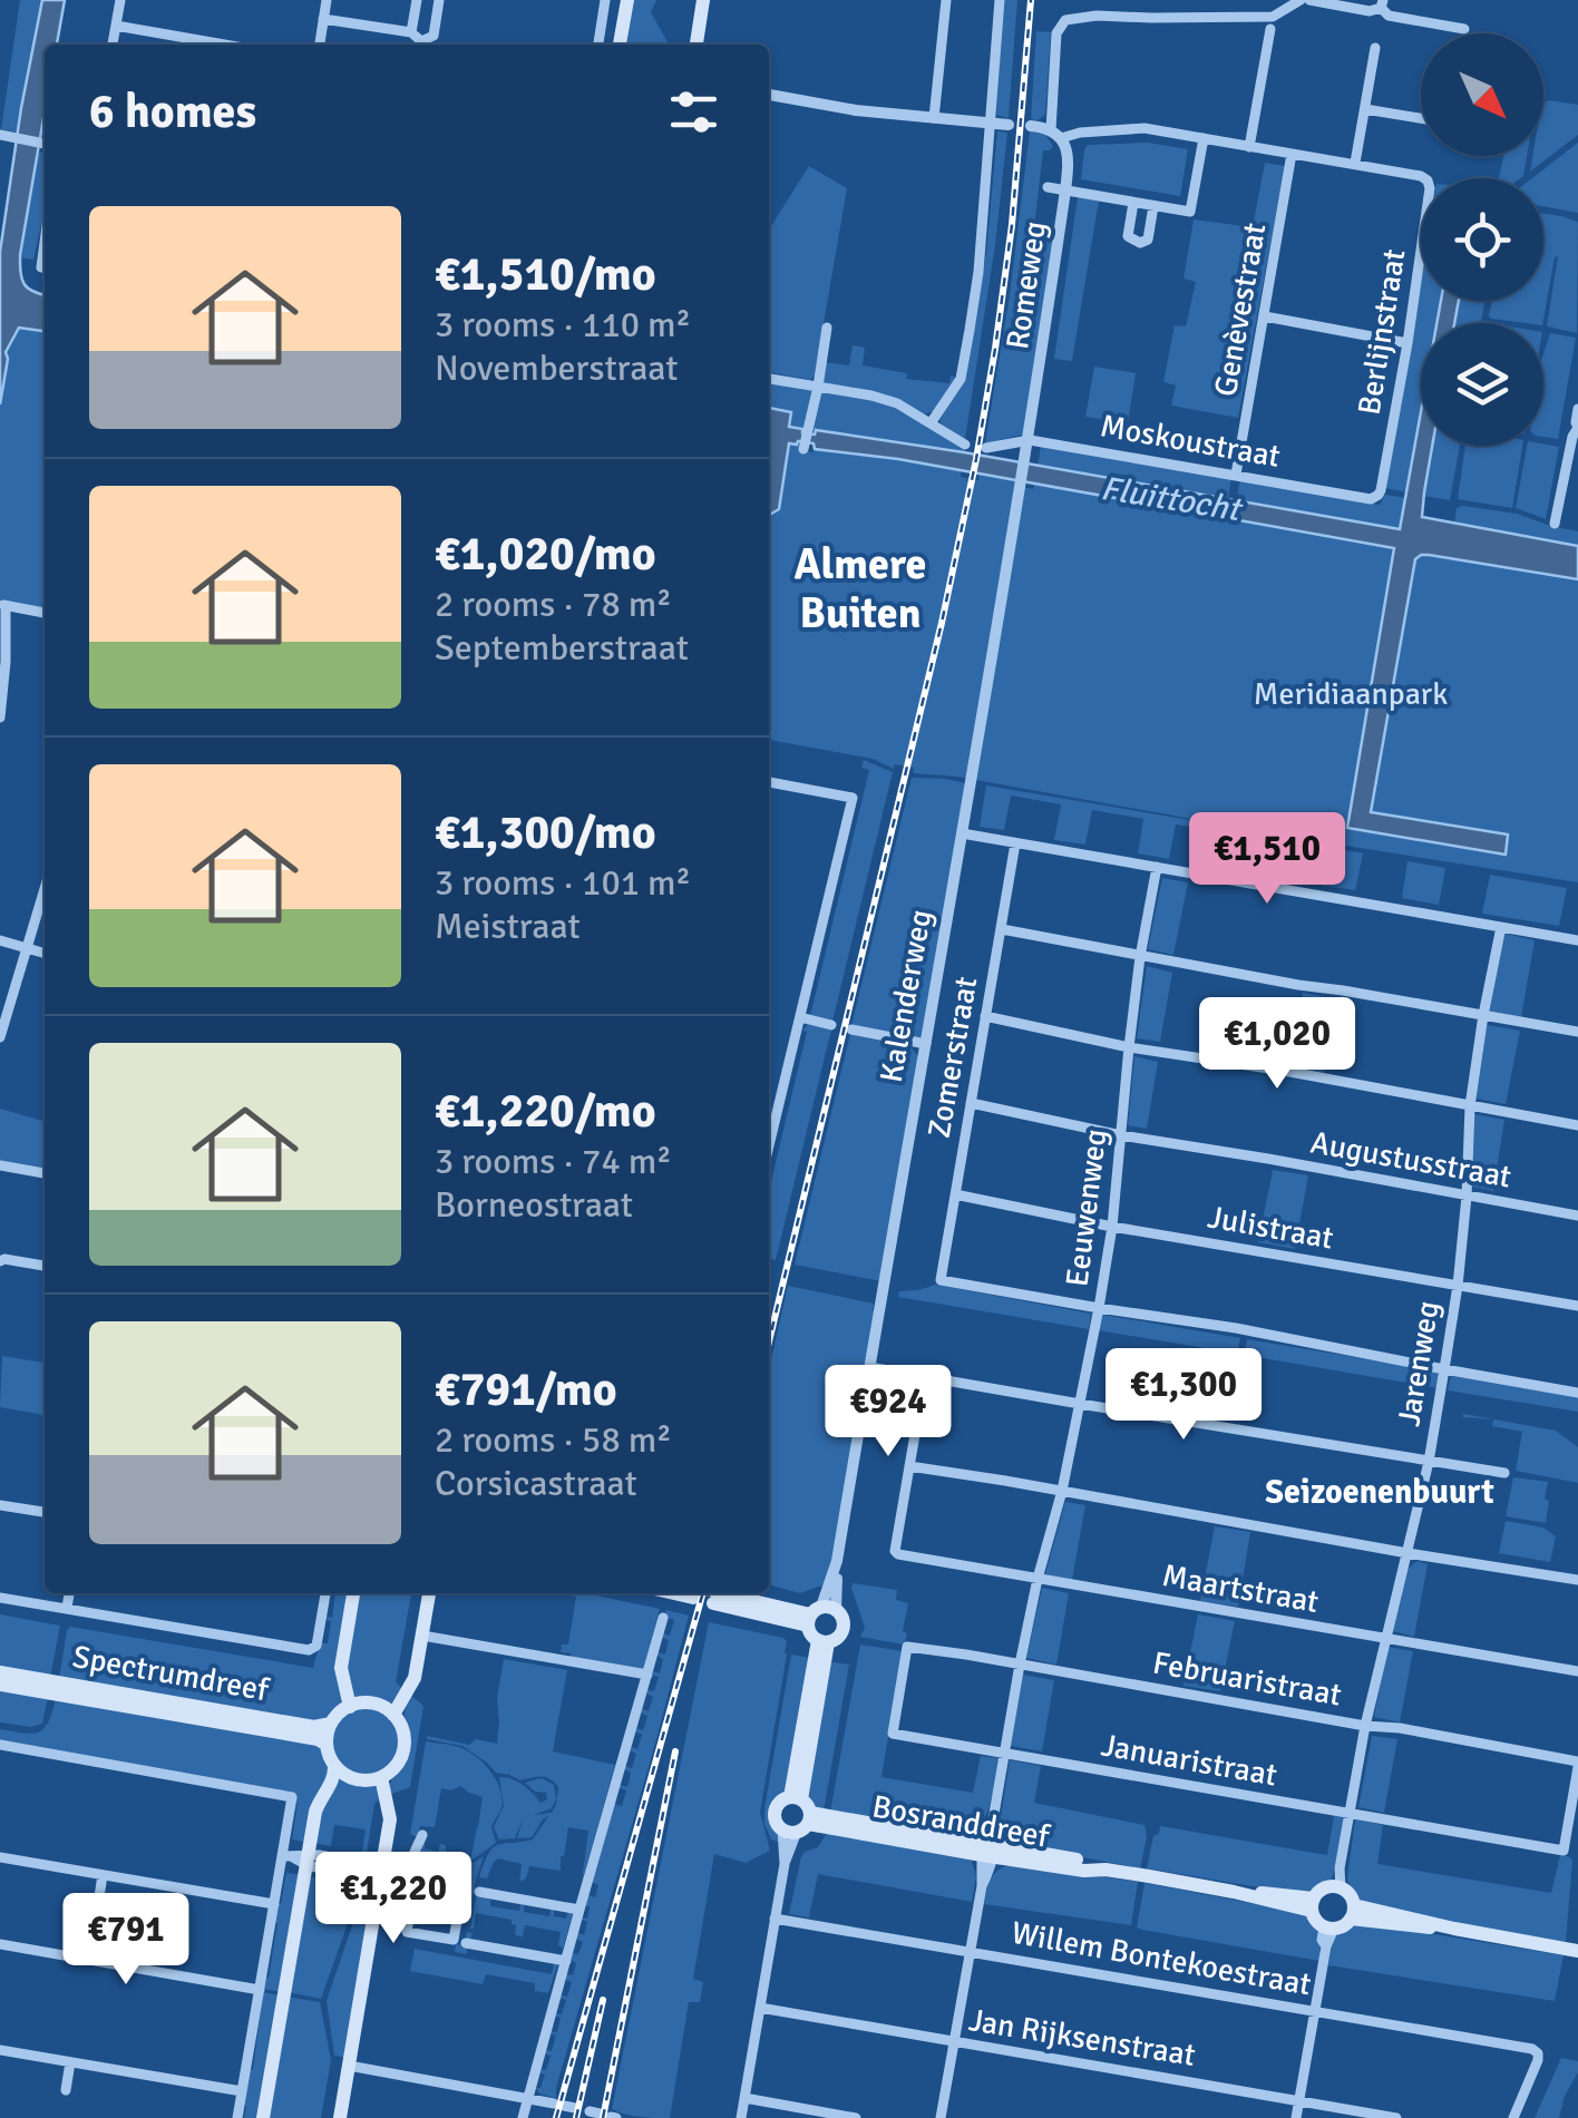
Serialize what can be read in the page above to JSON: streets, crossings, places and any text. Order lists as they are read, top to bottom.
{
  "streets": {
    "main road": ["Spectrumdreef", "Bosranddreef"],
    "street": [
      "Romeweg",
      "Genèvestraat",
      "Berlijnstraat",
      "Moskoustraat",
      "Kalenderweg",
      "Zomerstraat",
      "Augustusstraat",
      "Eeuwenweg",
      "Julistraat",
      "Jarenweg",
      "Maartstraat",
      "Februaristraat",
      "Januaristraat",
      "Willem Bontekoestraat",
      "Jan Rijksenstraat"
    ]
  },
  "crossings": [
    ["Romeweg", "Moskoustraat"],
    ["Romeweg", "Kalenderweg"],
    ["Genèvestraat", "Moskoustraat"],
    ["Berlijnstraat", "Moskoustraat"],
    ["Moskoustraat", "Kalenderweg"],
    ["Zomerstraat", "Augustusstraat"],
    ["Zomerstraat", "Eeuwenweg"],
    ["Zomerstraat", "Julistraat"],
    ["Augustusstraat", "Eeuwenweg"],
    ["Augustusstraat", "Jarenweg"],
    ["Eeuwenweg", "Julistraat"],
    ["Eeuwenweg", "Maartstraat"],
    ["Eeuwenweg", "Februaristraat"],
    ["Eeuwenweg", "Januaristraat"],
    ["Eeuwenweg", "Bosranddreef"],
    ["Eeuwenweg", "Willem Bontekoestraat"],
    ["Eeuwenweg", "Jan Rijksenstraat"],
    ["Julistraat", "Jarenweg"],
    ["Jarenweg", "Maartstraat"],
    ["Jarenweg", "Februaristraat"],
    ["Jarenweg", "Januaristraat"],
    ["Jarenweg", "Bosranddreef"],
    ["Februaristraat", "Januaristraat"]
  ],
  "districts": ["Almere Buiten", "Seizoenenbuurt"],
  "water": ["Fluittocht"],
  "parks": ["Meridiaanpark"],
  "north": "bottom right",
  "page": {
    "heading": "6 homes",
    "list": [
      {
        "name": "€1,510/mo",
        "note": "3 rooms · 110 m² · Novemberstraat"
      },
      {
        "name": "€1,020/mo",
        "note": "2 rooms · 78 m² · Septemberstraat"
      },
      {
        "name": "€1,300/mo",
        "note": "3 rooms · 101 m² · Meistraat"
      },
      {
        "name": "€1,220/mo",
        "note": "3 rooms · 74 m² · Borneostraat"
      },
      {
        "name": "€791/mo",
        "note": "2 rooms · 58 m² · Corsicastraat"
      }
    ],
    "price": [
      "€1,510",
      "€1,020",
      "€1,300",
      "€924",
      "€1,220",
      "€791"
    ]
  }
}
